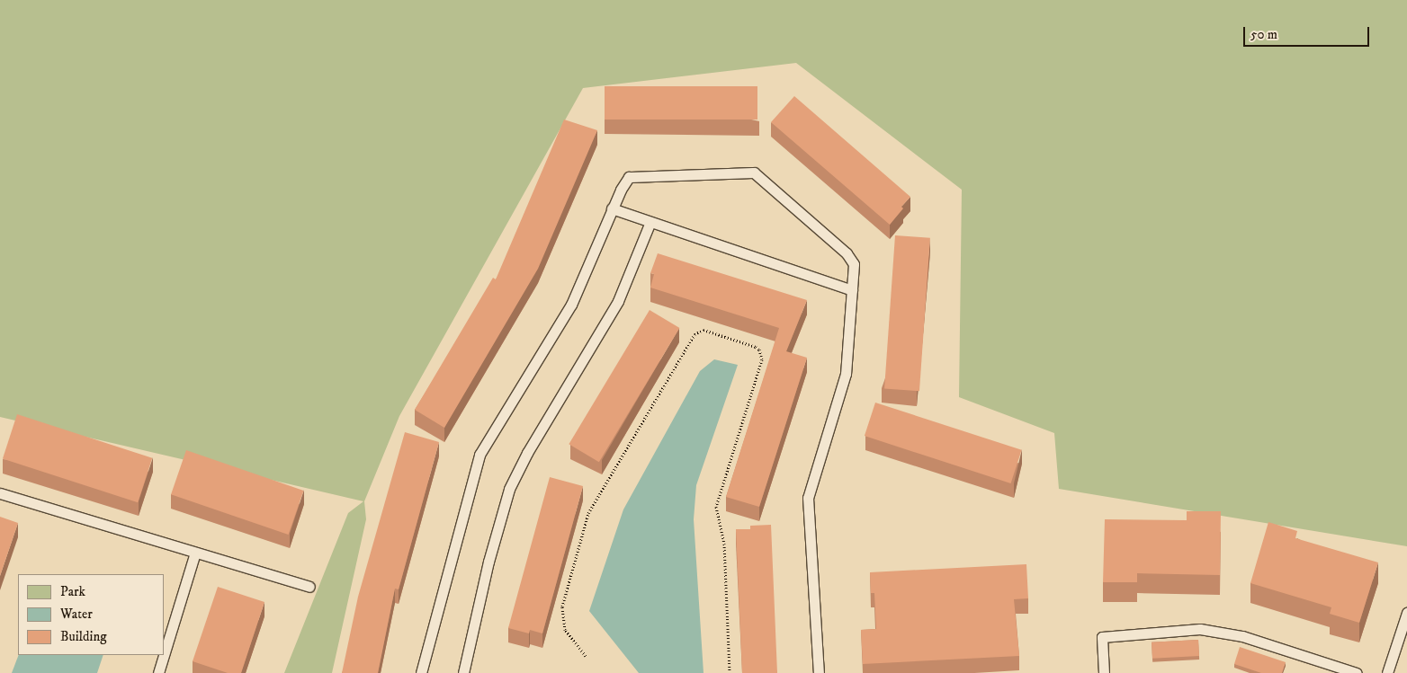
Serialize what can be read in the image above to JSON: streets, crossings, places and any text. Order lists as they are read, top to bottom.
{
  "legend": ["Park", "Water", "Building"],
  "scale_bar": "50 m"
}
